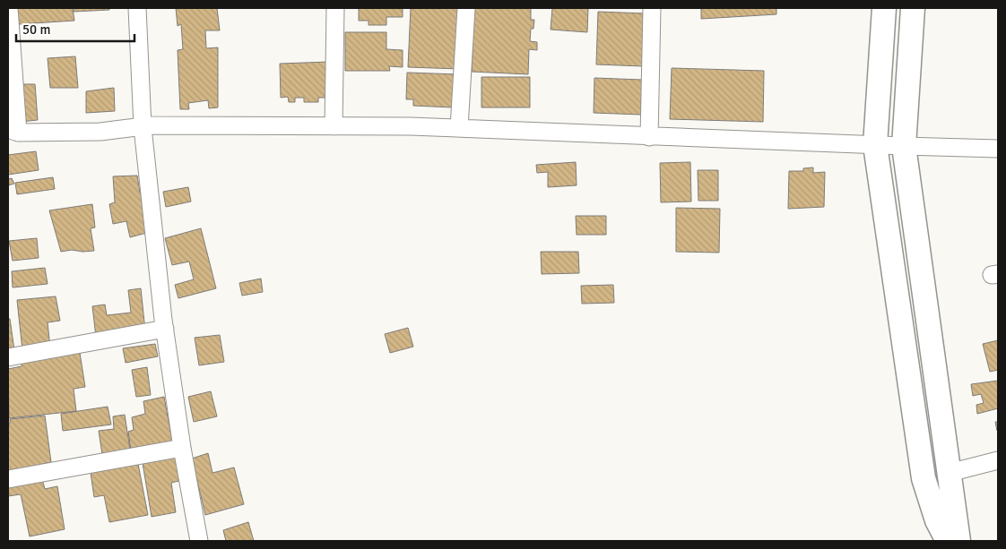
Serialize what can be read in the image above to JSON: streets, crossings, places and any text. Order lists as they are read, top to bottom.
{
  "scale_bar": "50 m"
}
